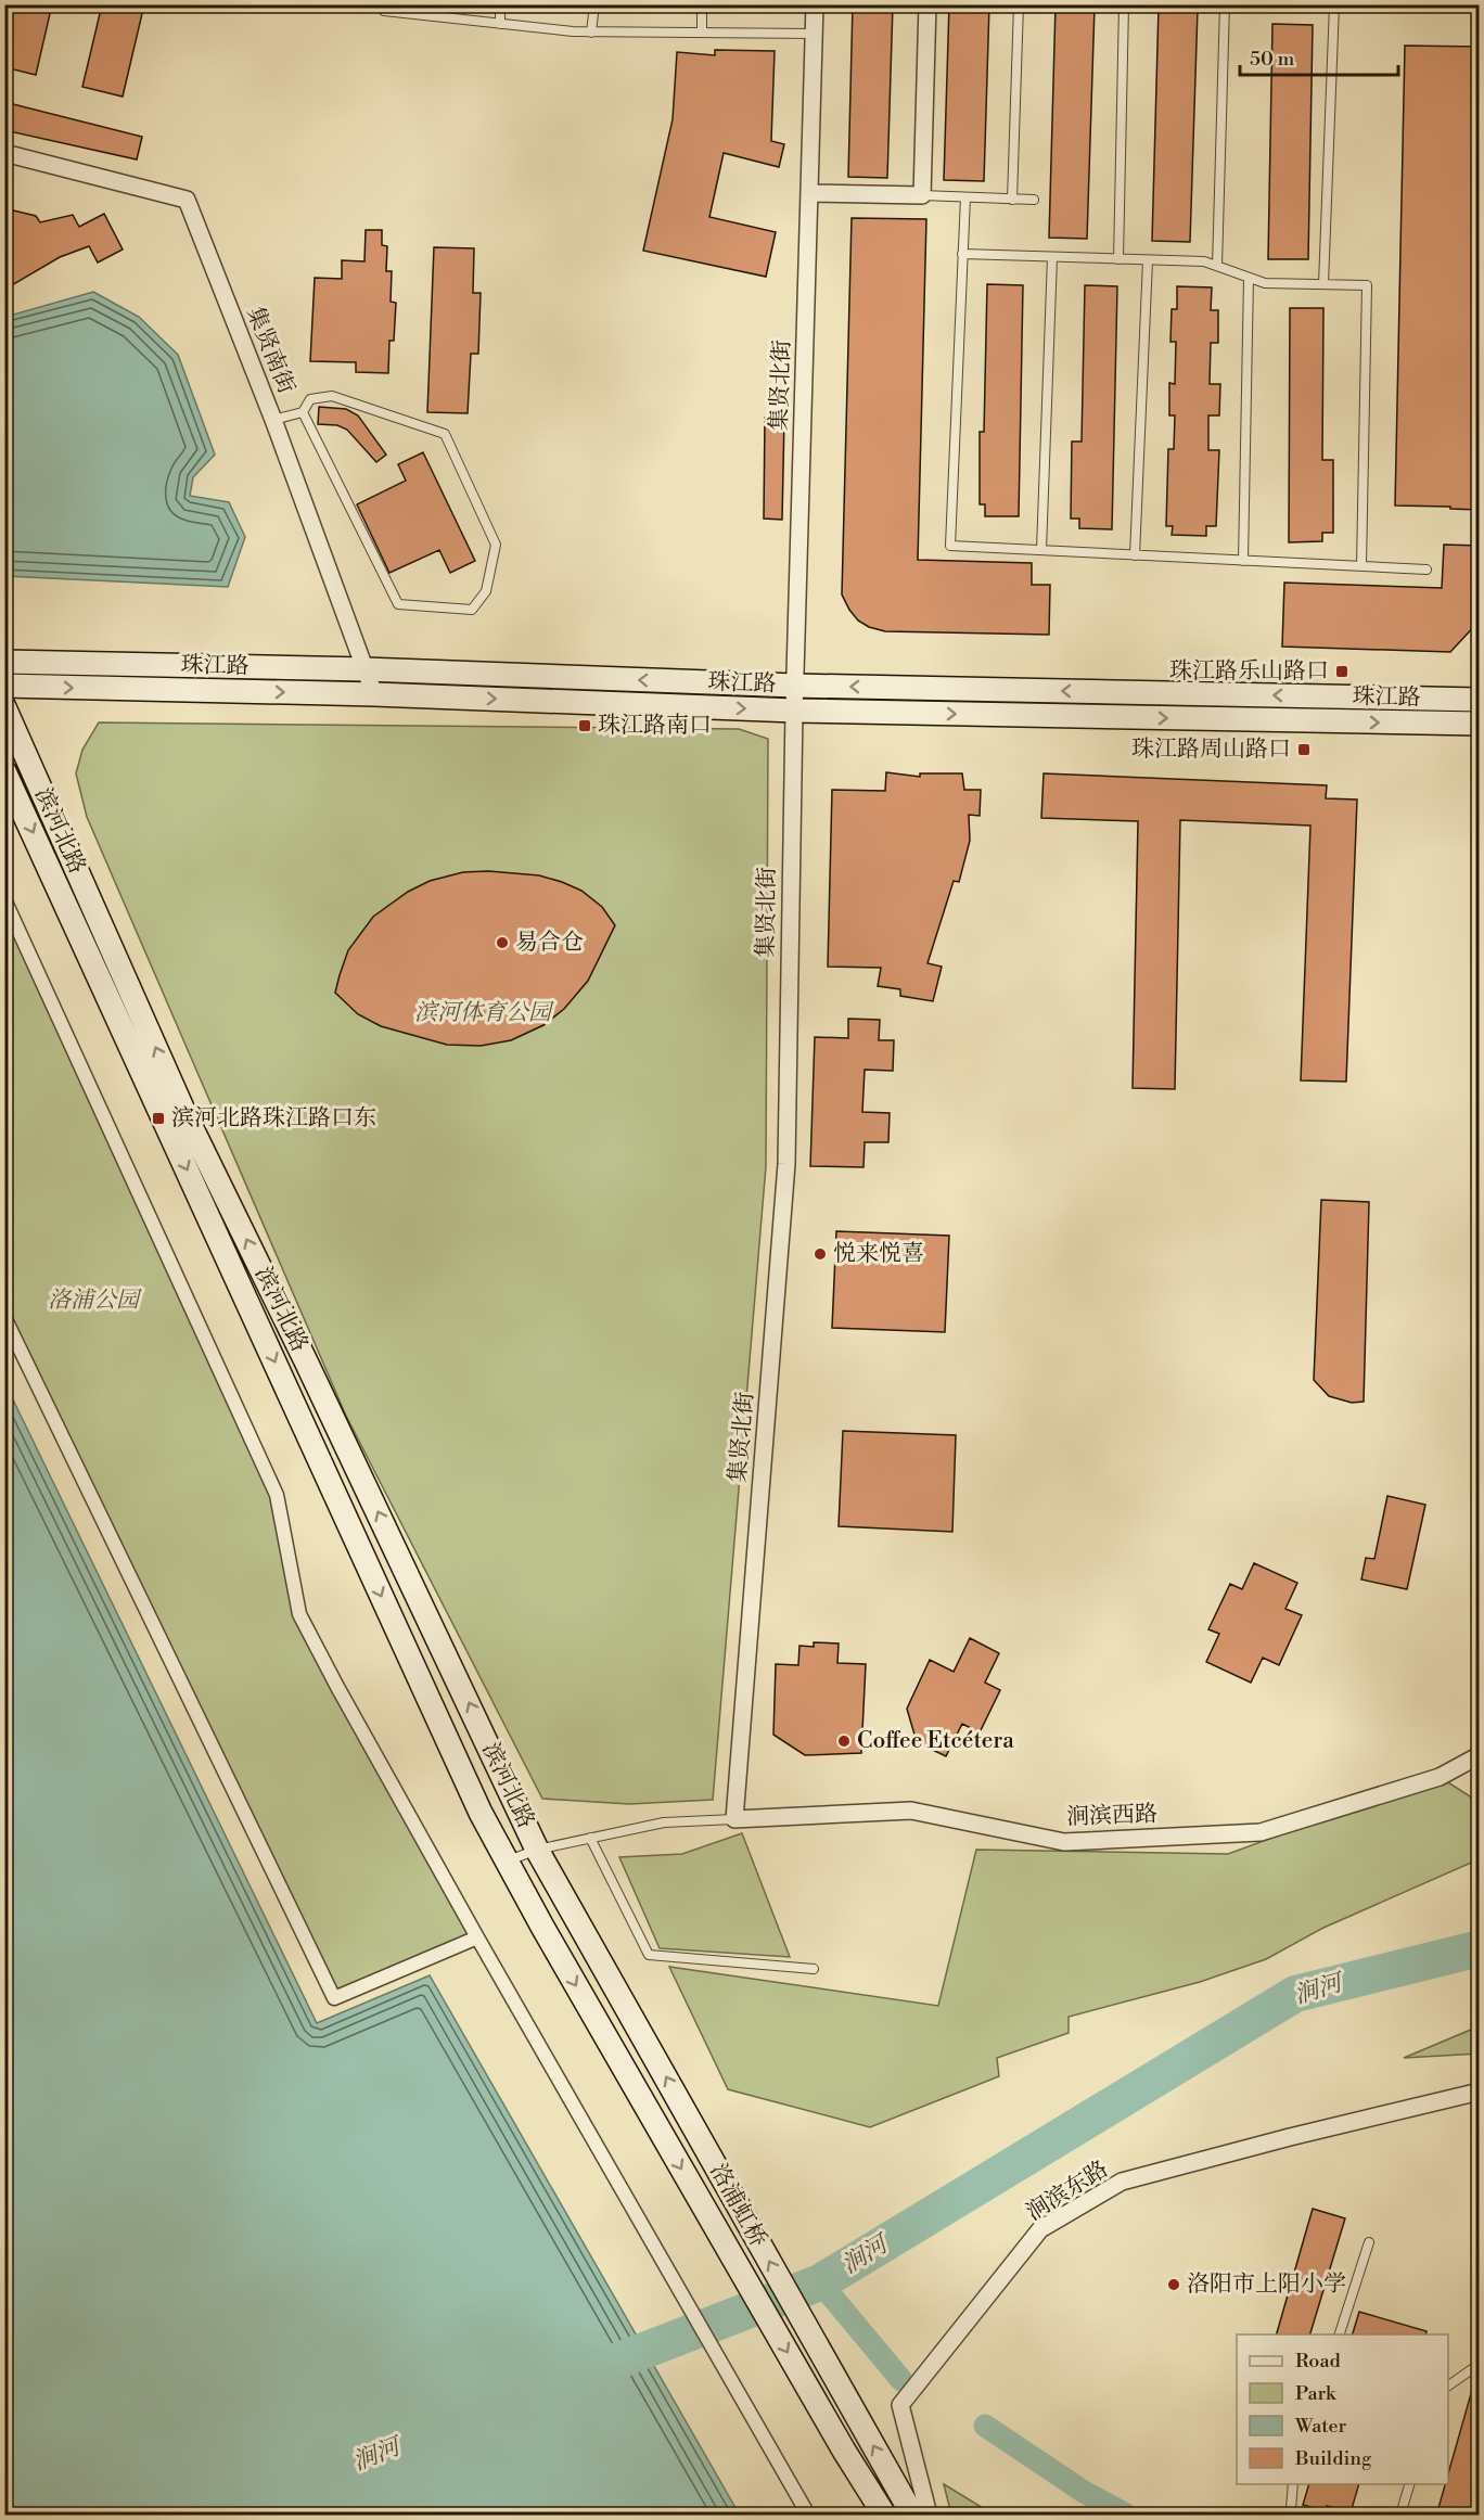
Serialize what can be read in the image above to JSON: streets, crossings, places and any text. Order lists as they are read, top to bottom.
{
  "streets": {
    "main road": ["珠江路", "滨河北路", "洛浦虹桥"],
    "street": [
      "集贤南街",
      "集贤北街",
      "涧滨西路",
      "涧滨东路"
    ]
  },
  "crossings": [
    ["集贤南街", "珠江路"],
    ["集贤北街", "珠江路"],
    ["集贤北街", "涧滨西路"],
    ["滨河北路", "洛浦虹桥"]
  ],
  "water": ["涧河"],
  "parks": ["滨河体育公园", "洛浦公园"],
  "places": {
    "transit": [
      "珠江路乐山路口",
      "珠江路南口",
      "珠江路周山路口",
      "滨河北路珠江路口东"
    ],
    "other": [
      "易合仓",
      "悦来悦喜",
      "Coffee Etcétera",
      "洛阳市上阳小学"
    ]
  },
  "legend": [
    "Road",
    "Park",
    "Water",
    "Building"
  ],
  "scale_bar": "50 m"
}
